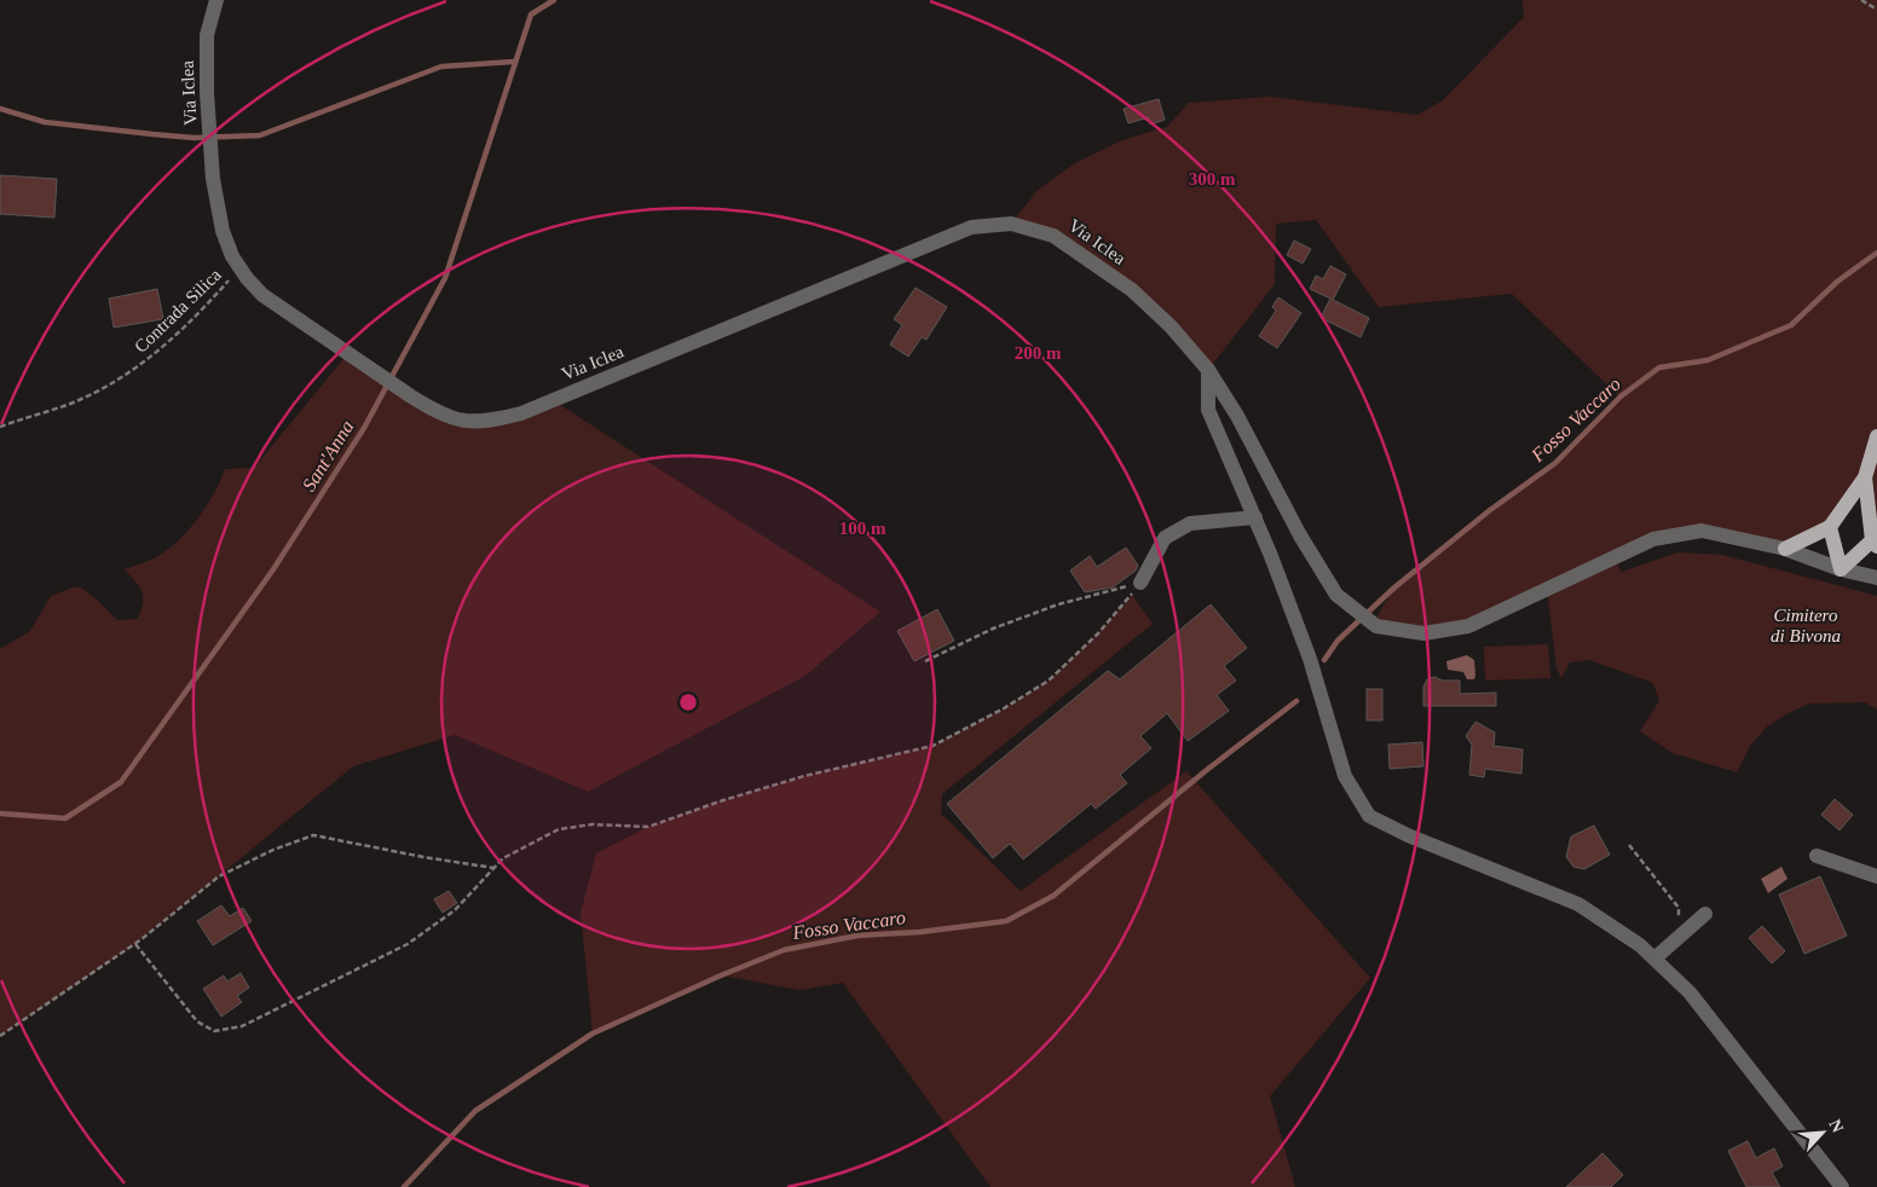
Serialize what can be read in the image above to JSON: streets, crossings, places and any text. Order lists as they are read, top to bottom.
{
  "streets": {
    "street": ["Via Iclea"],
    "path": ["Contrada Silica"]
  },
  "crossings": [
    ["Via Iclea", "Contrada Silica"]
  ],
  "water": ["Fosso Vaccaro", "Sant'Anna"],
  "parks": ["Cimitero di Bivona"],
  "north": "top right",
  "rings": ["300 m", "200 m", "100 m"]
}
